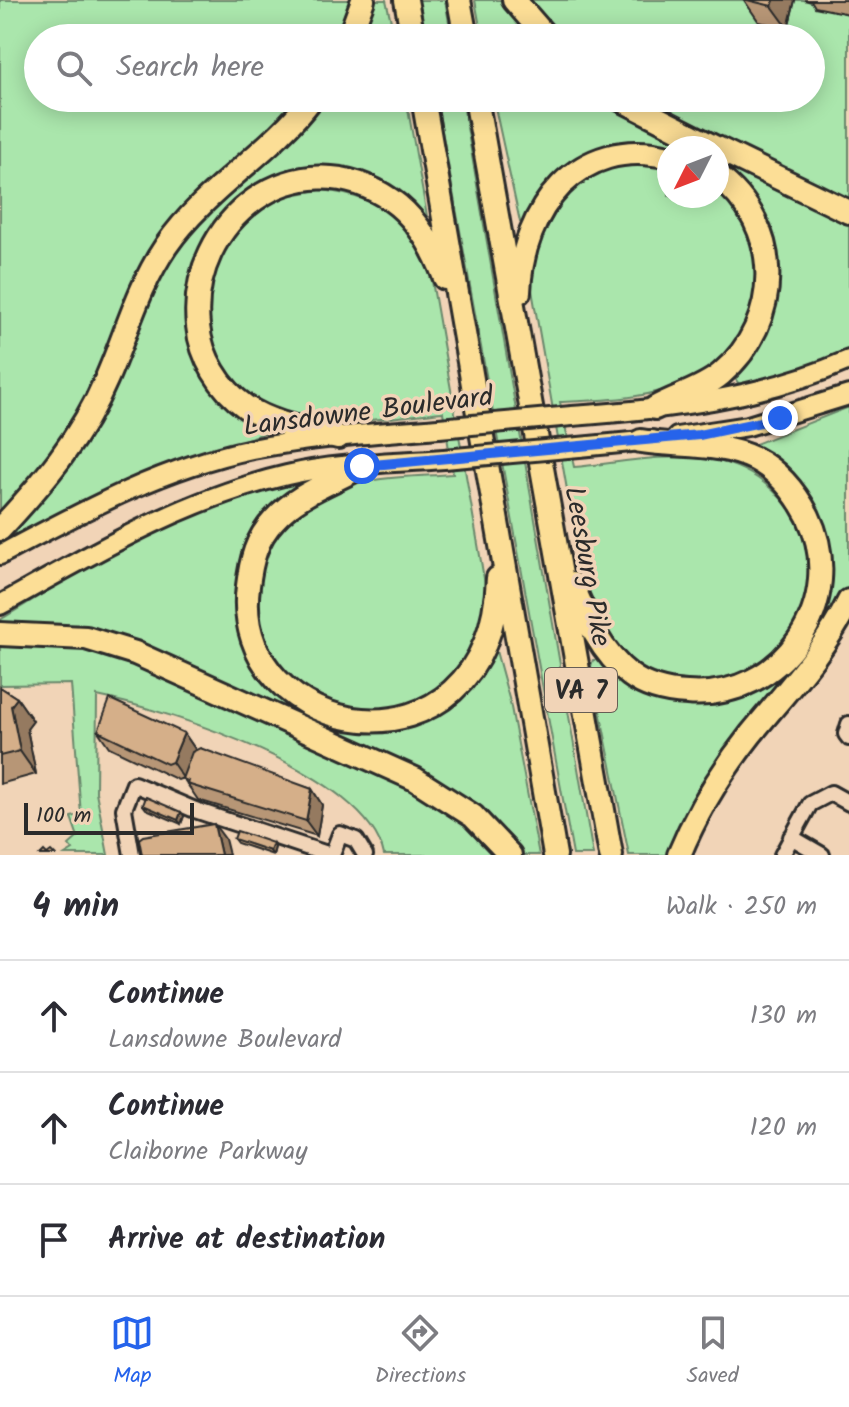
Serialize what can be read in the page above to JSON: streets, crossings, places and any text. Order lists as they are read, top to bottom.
{
  "streets": {
    "highway": ["Leesburg Pike", "VA 7"],
    "main road": ["Lansdowne Boulevard"]
  },
  "scale_bar": "100 m",
  "north": "bottom left",
  "page": {
    "search": "Search here",
    "scale": "100 m",
    "heading": ["4 min", "Walk · 250 m"],
    "list": [
      ["Continue", "Lansdowne Boulevard", "130 m"],
      ["Continue", "Claiborne Parkway", "120 m"],
      "Arrive at destination"
    ],
    "nav": ["Map", "Directions", "Saved"]
  }
}
